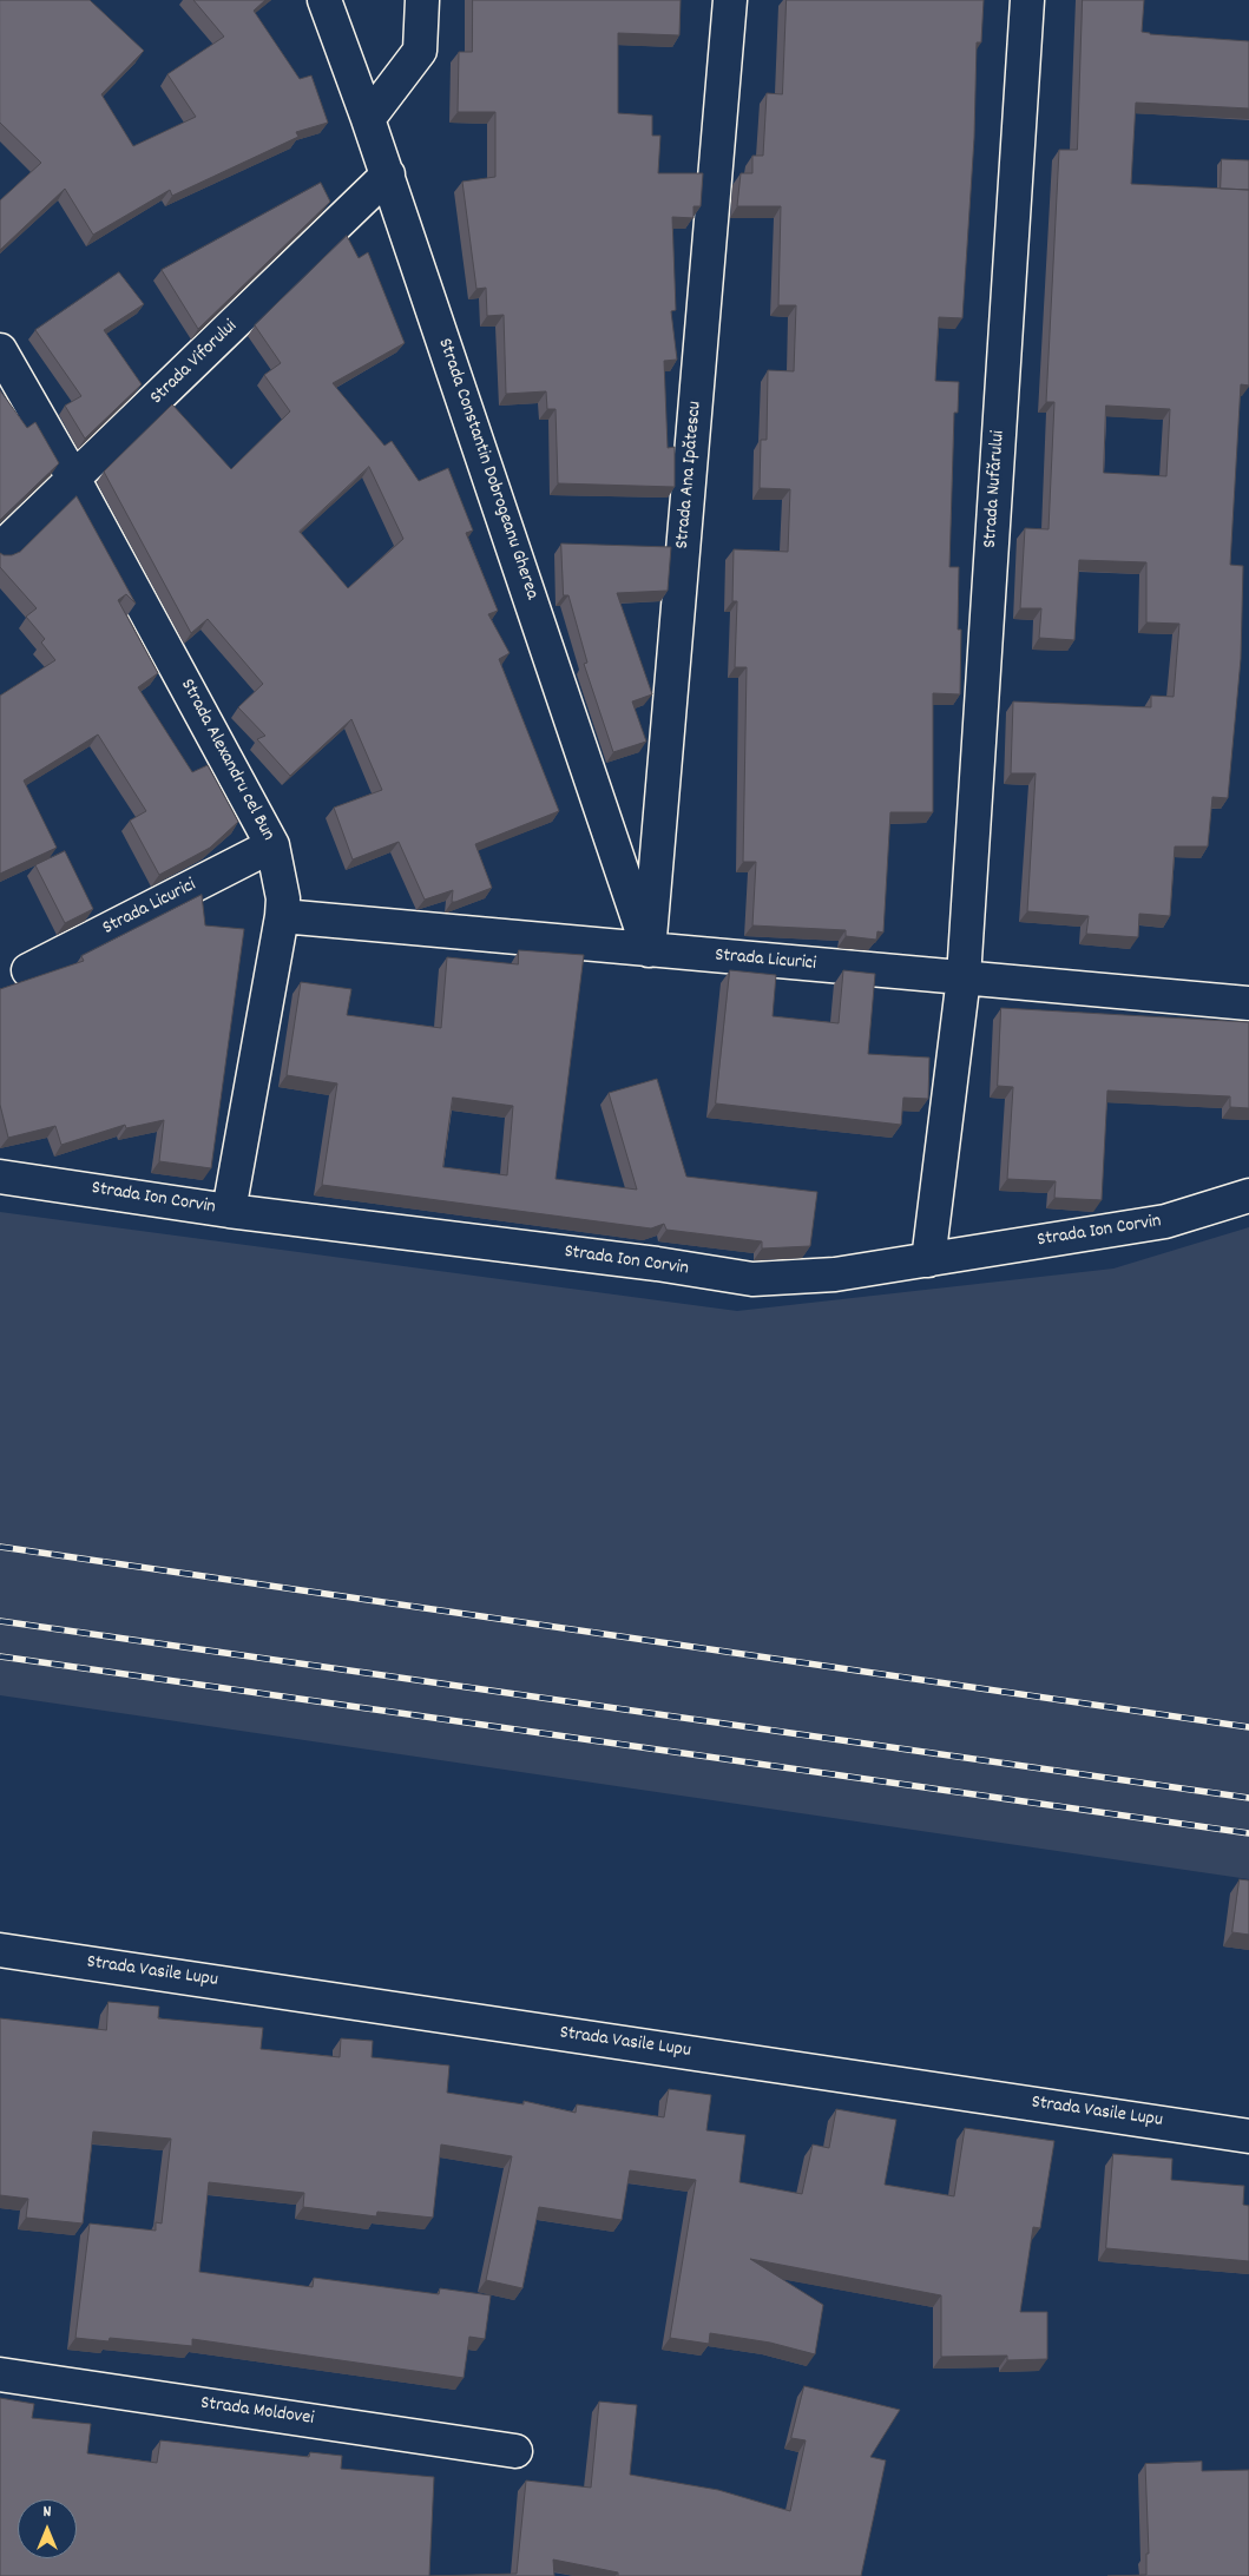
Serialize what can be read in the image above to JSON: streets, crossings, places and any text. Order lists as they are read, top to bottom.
{
  "streets": {
    "street": [
      "Strada Viforului",
      "Strada Constantin Dobrogeanu Gherea",
      "Strada Ana Ipătescu",
      "Strada Nufărului",
      "Strada Alexandru cel Bun",
      "Strada Licurici",
      "Strada Ion Corvin",
      "Strada Vasile Lupu",
      "Strada Moldovei"
    ]
  },
  "crossings": [
    ["Strada Viforului", "Strada Constantin Dobrogeanu Gherea"],
    ["Strada Viforului", "Strada Alexandru cel Bun"],
    ["Strada Constantin Dobrogeanu Gherea", "Strada Ana Ipătescu"],
    ["Strada Constantin Dobrogeanu Gherea", "Strada Licurici"],
    ["Strada Ana Ipătescu", "Strada Licurici"],
    ["Strada Nufărului", "Strada Licurici"],
    ["Strada Nufărului", "Strada Ion Corvin"],
    ["Strada Alexandru cel Bun", "Strada Licurici"],
    ["Strada Alexandru cel Bun", "Strada Ion Corvin"]
  ],
  "north": "top"
}
